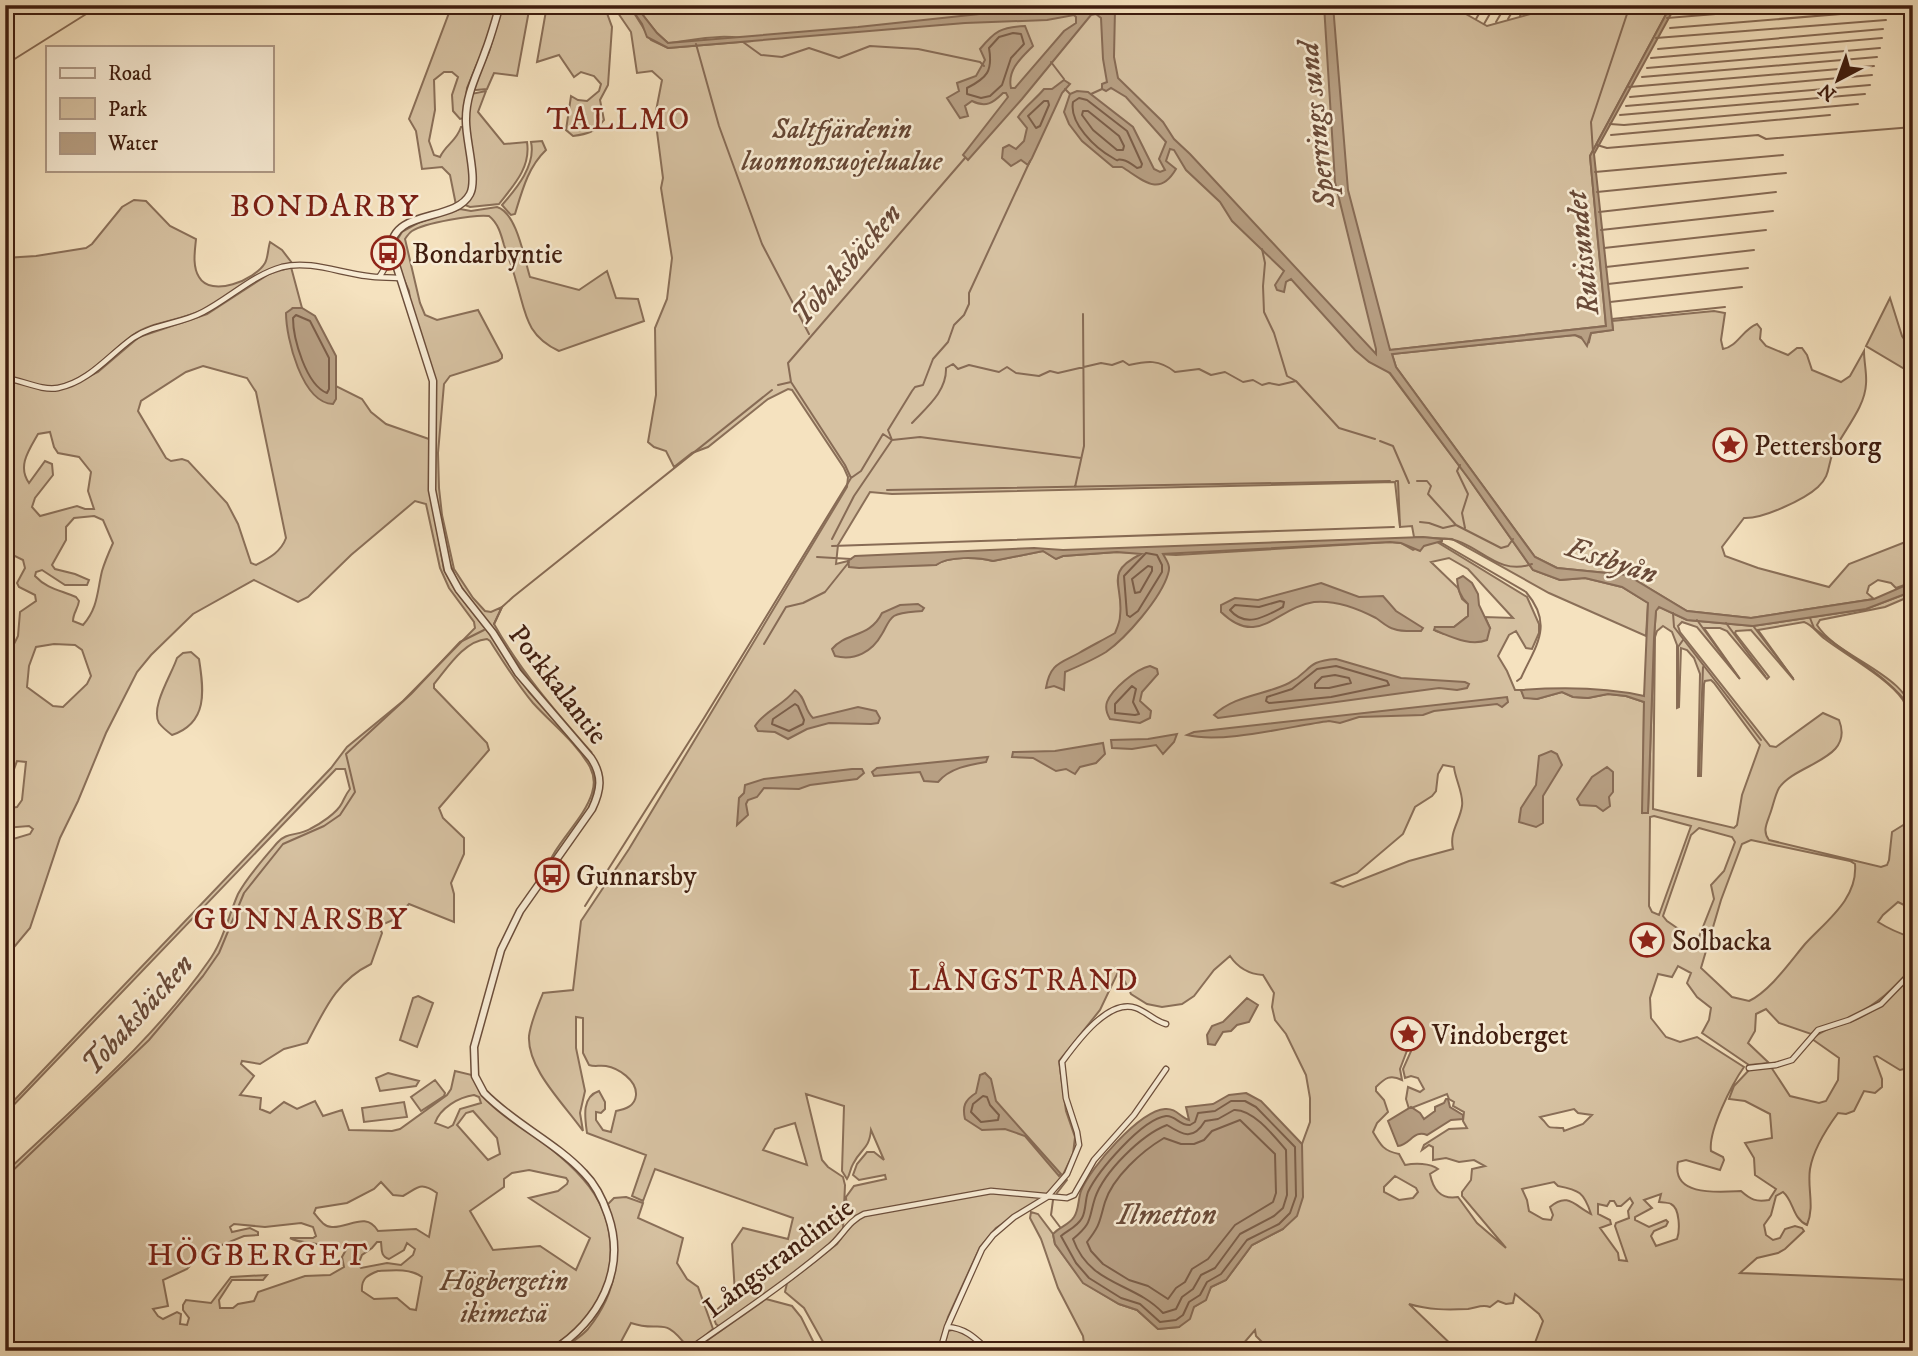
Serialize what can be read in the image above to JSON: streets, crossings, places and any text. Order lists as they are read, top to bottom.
{
  "streets": {
    "street": ["Porkkalantie", "Långstrandintie"]
  },
  "districts": [
    "TALLMO",
    "BONDARBY",
    "GUNNARSBY",
    "LÅNGSTRAND",
    "HÖGBERGET"
  ],
  "water": [
    "Sperrings sund",
    "Rutisundet",
    "Tobaksbäcken",
    "Estbyån",
    "Ilmetton"
  ],
  "parks": ["Saltfjärdenin luonnonsuojelualue", "Högbergetin ikimetsä"],
  "places": {
    "bus stop": ["Bondarbyntie", "Gunnarsby"],
    "place": ["Pettersborg", "Solbacka", "Vindoberget"]
  },
  "legend": ["Road", "Park", "Water"],
  "north": "bottom left"
}
